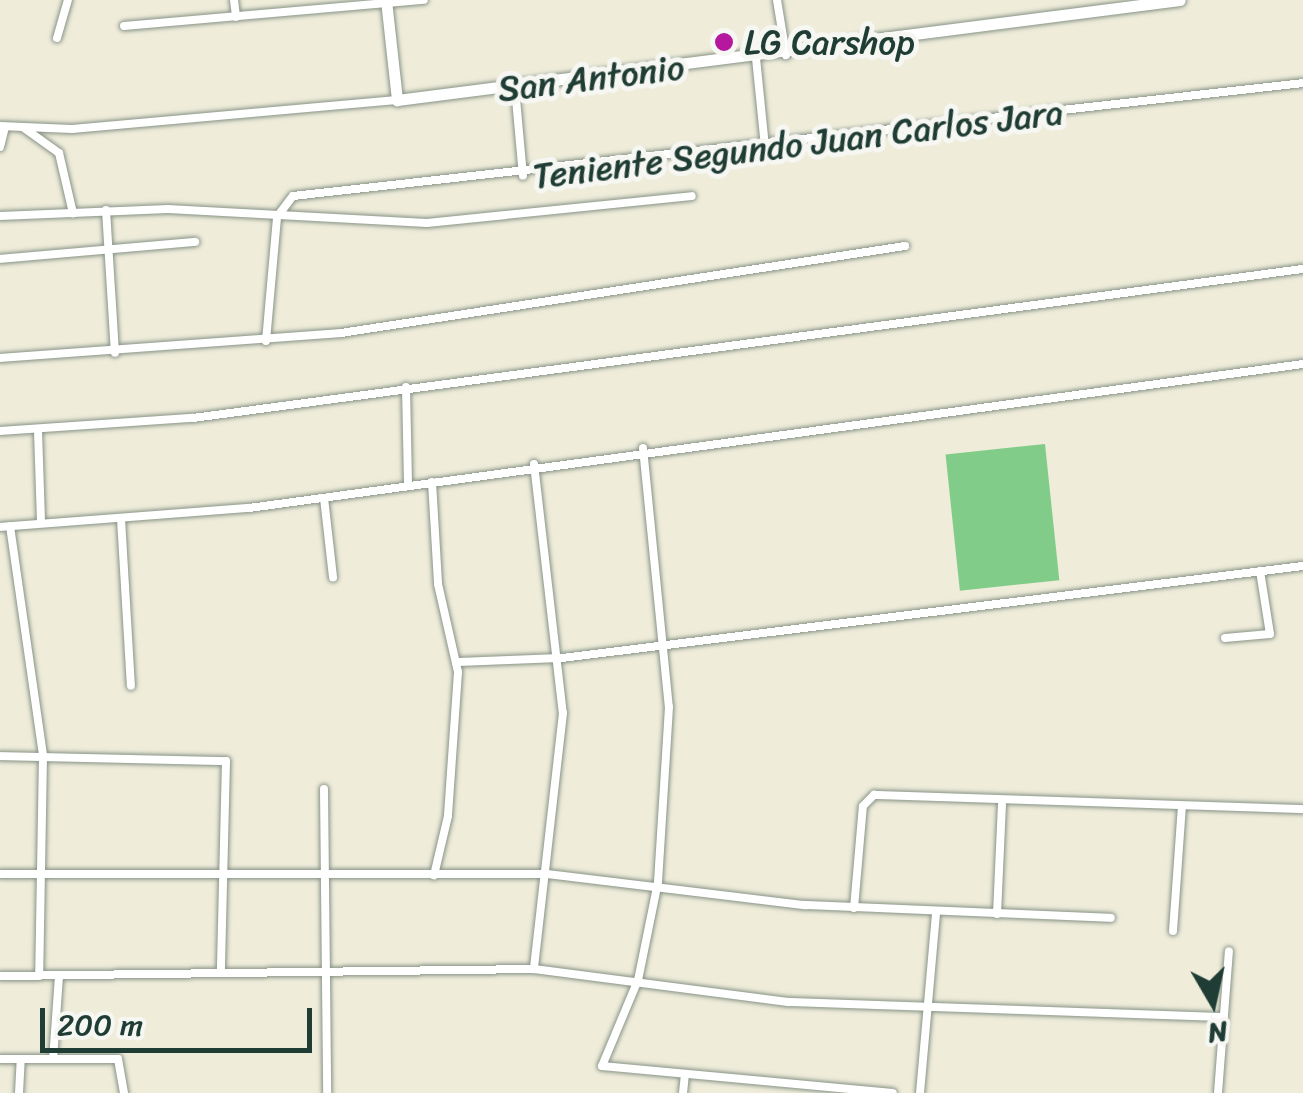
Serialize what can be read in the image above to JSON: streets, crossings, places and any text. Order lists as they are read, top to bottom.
{
  "streets": {
    "street": ["San Antonio", "Teniente Segundo Juan Carlos Jara"]
  },
  "places": ["LG Carshop"],
  "scale_bar": "200 m",
  "north": "bottom"
}
